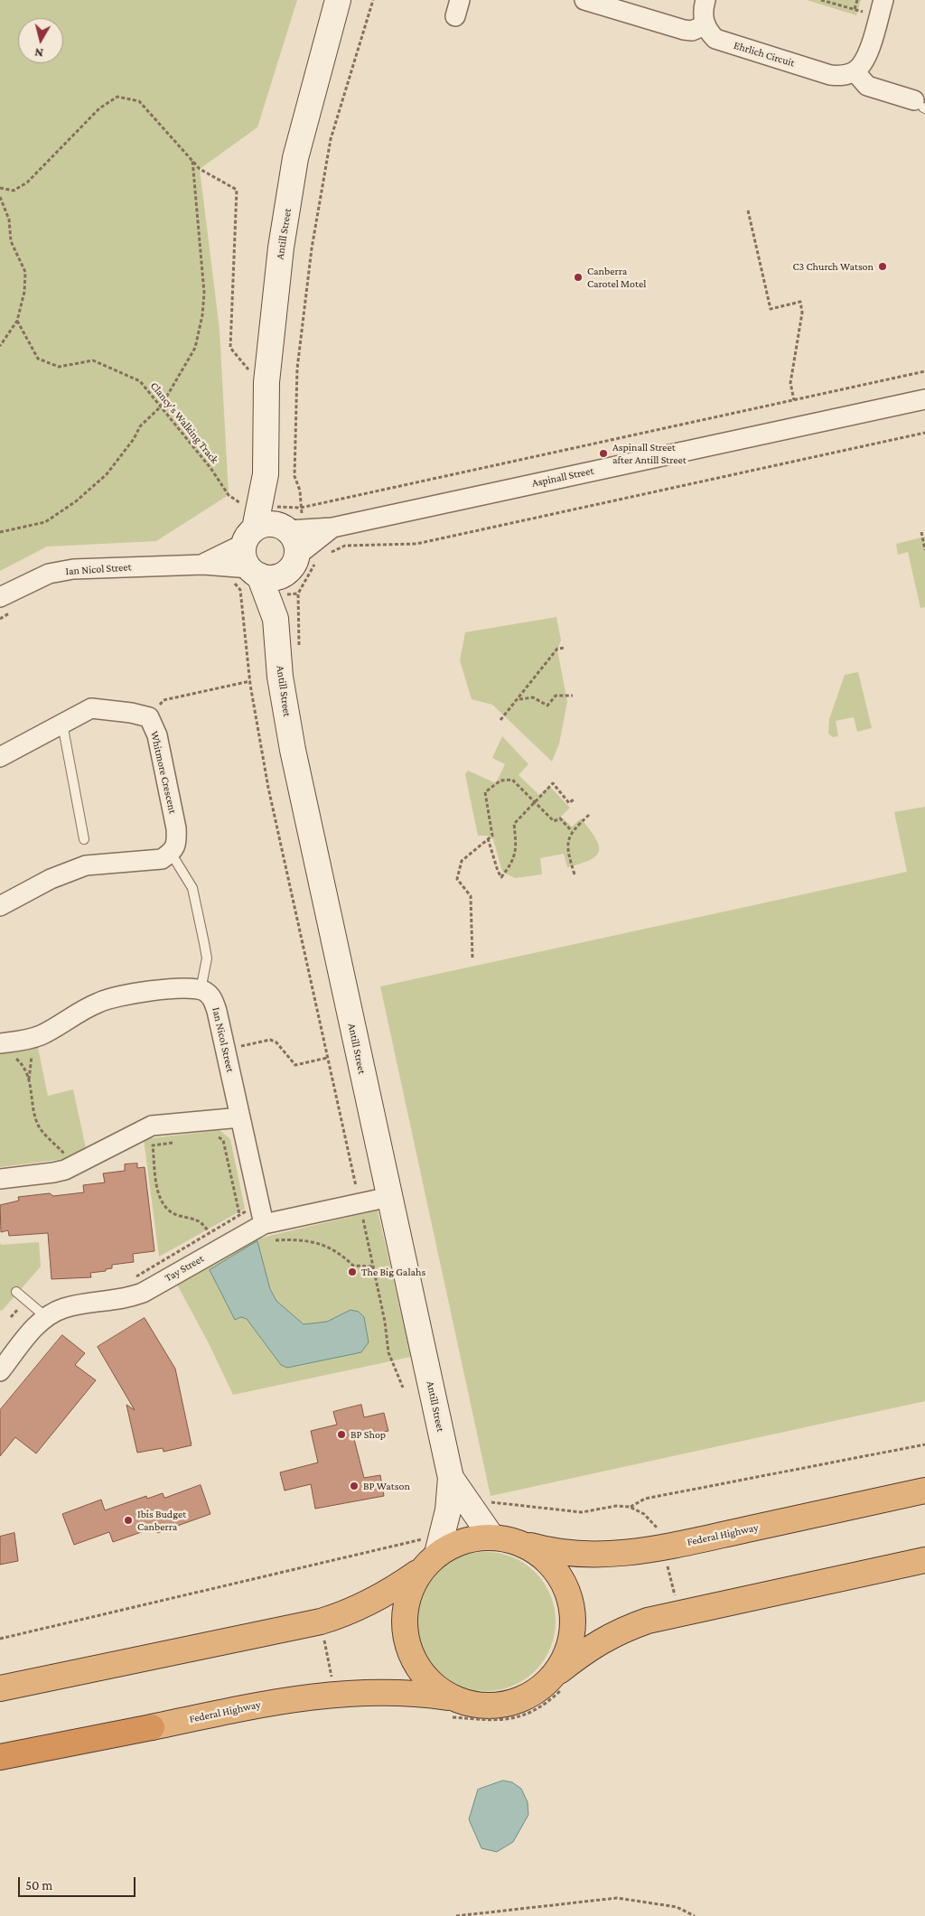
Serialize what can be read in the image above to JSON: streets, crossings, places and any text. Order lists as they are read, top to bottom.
{
  "streets": {
    "highway": ["Federal Highway"],
    "main road": ["Antill Street"],
    "street": [
      "Ehrlich Circuit",
      "Aspinall Street",
      "Ian Nicol Street",
      "Whitmore Crescent",
      "Tay Street"
    ],
    "path": ["Clancy's Walking Track"]
  },
  "crossings": [
    ["Antill Street", "Clancy's Walking Track"],
    ["Antill Street", "Aspinall Street"],
    ["Antill Street", "Ian Nicol Street"],
    ["Antill Street", "Tay Street"],
    ["Clancy's Walking Track", "Aspinall Street"],
    ["Clancy's Walking Track", "Ian Nicol Street"],
    ["Aspinall Street", "Ian Nicol Street"],
    ["Ian Nicol Street", "Tay Street"]
  ],
  "places": [
    "C3 Church Watson",
    "Canberra Carotel Motel",
    "Aspinall Street after Antill Street",
    "The Big Galahs",
    "BP Shop",
    "BP Watson",
    "Ibis Budget Canberra"
  ],
  "scale_bar": "50 m",
  "north": "bottom"
}
